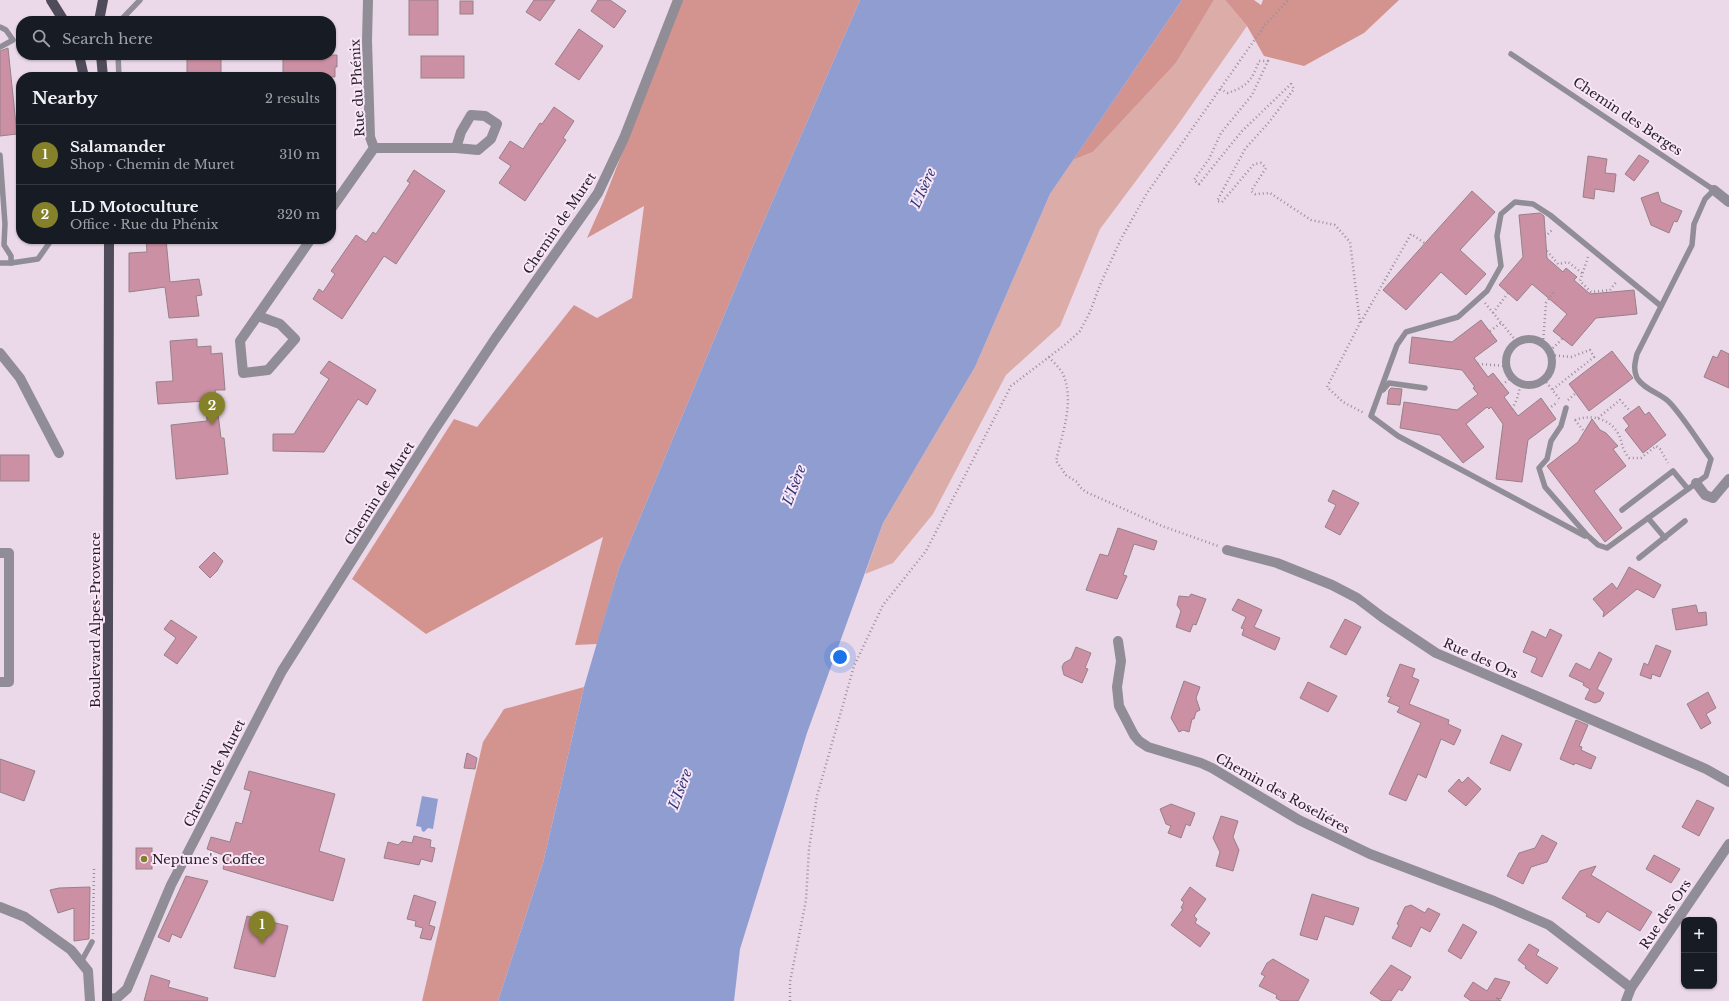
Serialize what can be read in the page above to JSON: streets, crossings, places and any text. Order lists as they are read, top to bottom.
{
  "streets": {
    "main road": ["Boulevard Alpes-Provence"],
    "street": [
      "Rue du Phénix",
      "Chemin des Berges",
      "Chemin de Muret",
      "Rue des Ors",
      "Chemin des Roseliéres"
    ]
  },
  "crossings": [
    ["Chemin de Muret", "Boulevard Alpes-Provence"],
    ["Rue des Ors", "Chemin des Roseliéres"]
  ],
  "water": ["L'Isère"],
  "places": ["Neptune's Coffee"],
  "page": {
    "search": "Search here",
    "heading": ["Nearby", "2 results"],
    "list": [
      {
        "mark": "1",
        "name": "Salamander",
        "note": "Shop · Chemin de Muret",
        "value": "310 m"
      },
      {
        "mark": "2",
        "name": "LD Motoculture",
        "note": "Office · Rue du Phénix",
        "value": "320 m"
      }
    ],
    "pins": ["2", "1"],
    "map_buttons": ["+", "−"]
  }
}
